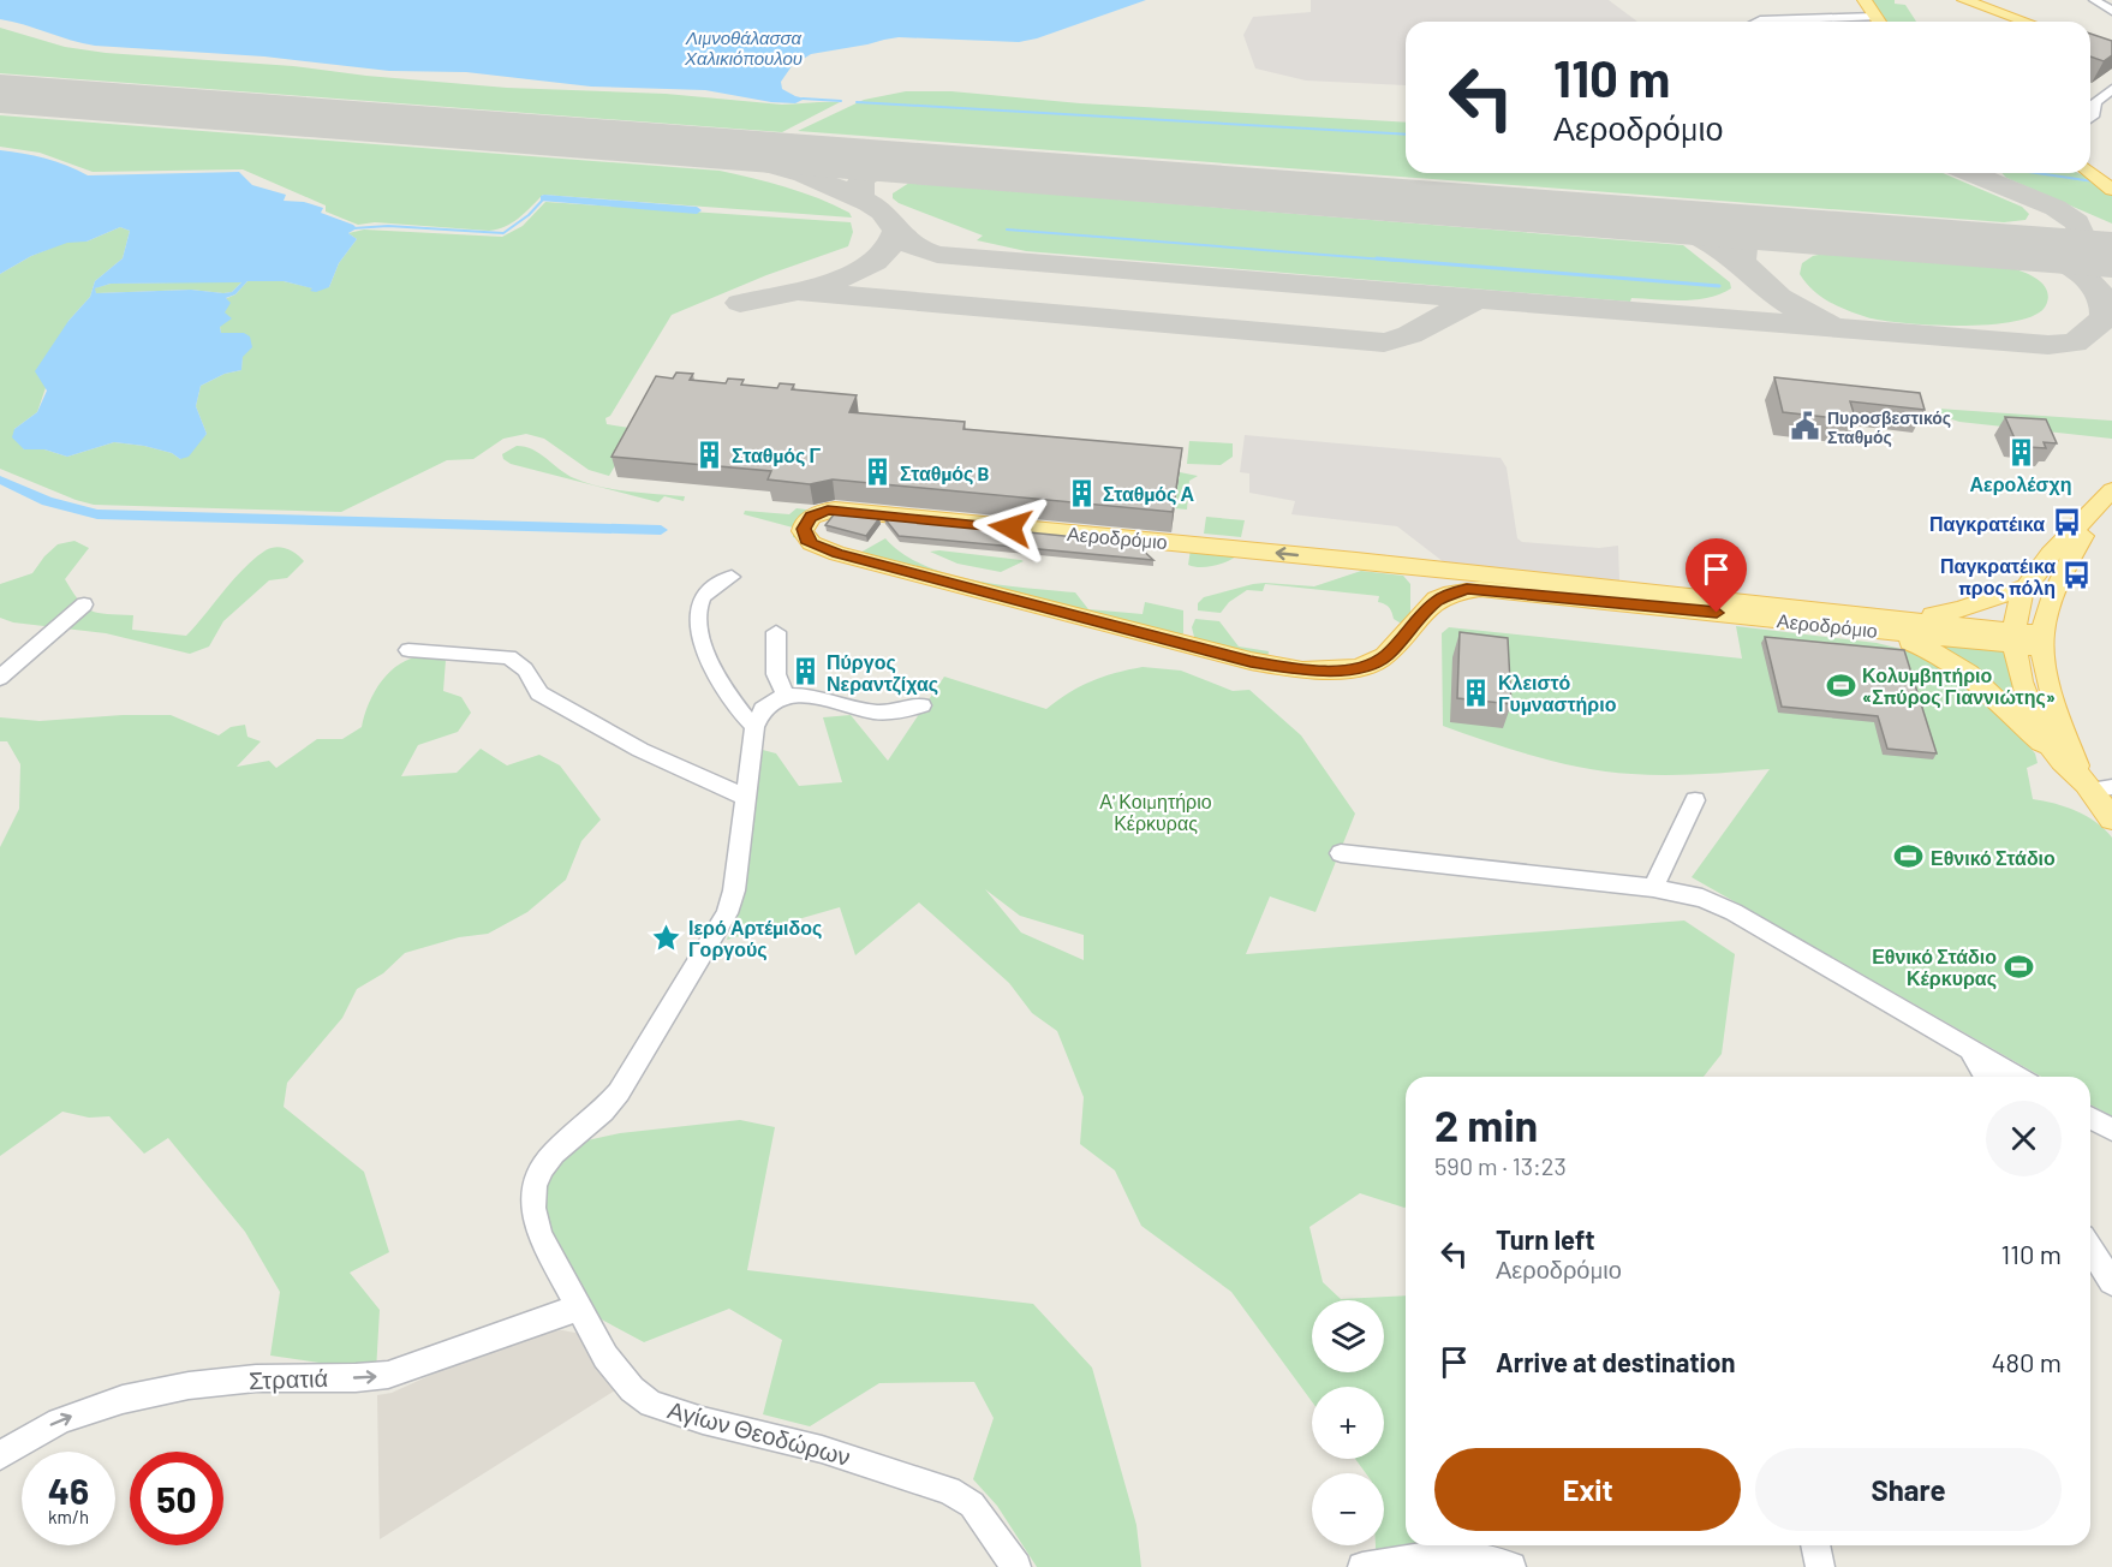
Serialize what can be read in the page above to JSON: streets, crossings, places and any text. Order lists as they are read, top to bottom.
{
  "streets": {
    "main road": ["Αεροδρόμιο"],
    "street": ["Στρατιά", "Αγίων Θεοδώρων"]
  },
  "crossings": [
    ["Στρατιά", "Αγίων Θεοδώρων"]
  ],
  "one_way": ["Στρατιά"],
  "water": ["Λιμνοθάλασσα Χαλικιόπουλου"],
  "parks": ["Α' Κοιμητήριο Κέρκυρας"],
  "places": {
    "public building": ["Πυροσβεστικός Σταθμός"],
    "building": [
      "Αερολέσχη",
      "Σταθμός Γ",
      "Σταθμός B",
      "Σταθμός Α",
      "Πύργος Νεραντζίχας",
      "Κλειστό Γυμναστήριο"
    ],
    "bus stop": ["Παγκρατέικα", "Παγκρατέικα προς πόλη"],
    "sports": ["Κολυμβητήριο «Σπύρος Γιαννιώτης»", "Εθνικό Στάδιο", "Εθνικό Στάδιο Κέρκυρας"],
    "place": ["Ιερό Αρτέμιδος Γοργούς"]
  },
  "page": {
    "turn": ["110 m", "Αεροδρόμιο"],
    "heading": ["2 min", "590 m · 13:23"],
    "list": [
      {
        "name": "Turn left",
        "note": "Αεροδρόμιο",
        "value": "110 m"
      },
      {
        "name": "Arrive at destination",
        "value": "480 m"
      }
    ],
    "map_buttons": ["+", "−"],
    "buttons": ["Exit", "Share"],
    "speed": "46 km/h",
    "limit": "50"
  }
}
